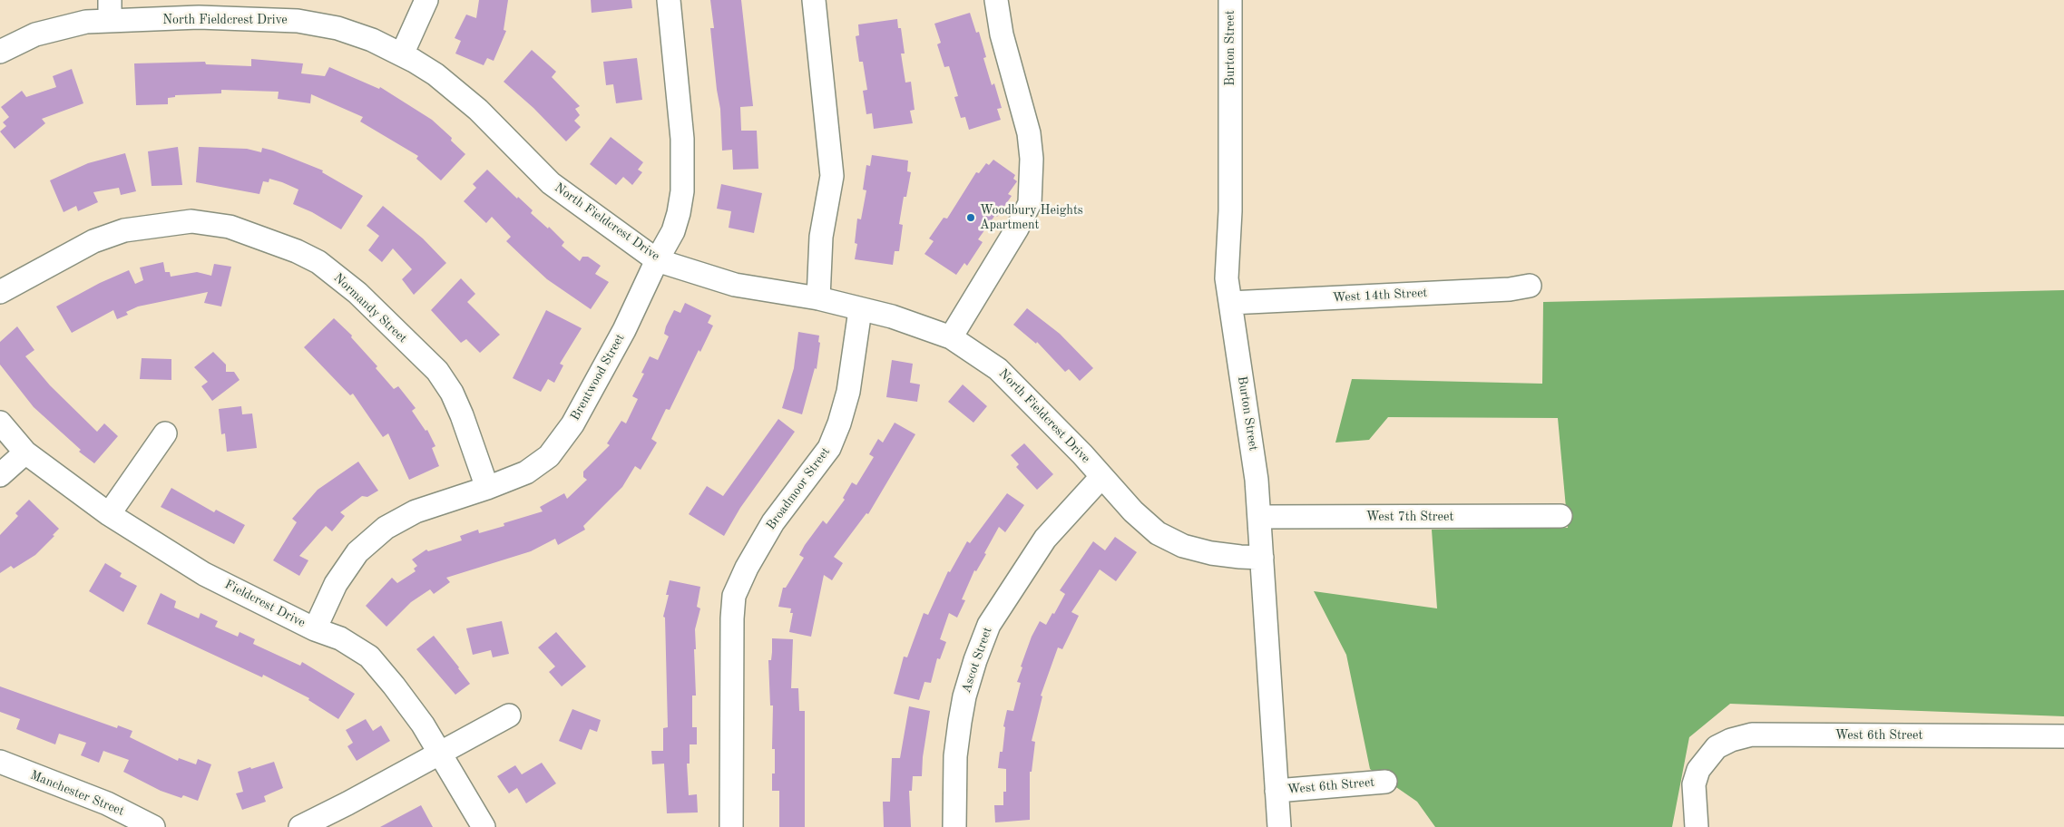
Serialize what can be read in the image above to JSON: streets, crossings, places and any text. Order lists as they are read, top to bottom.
{
  "streets": {
    "street": [
      "North Fieldcrest Drive",
      "Burton Street",
      "West 14th Street",
      "Normandy Street",
      "Brentwood Street",
      "Broadmoor Street",
      "West 7th Street",
      "Fieldcrest Drive",
      "Ascot Street",
      "West 6th Street",
      "Manchester Street"
    ]
  },
  "crossings": [
    ["North Fieldcrest Drive", "Burton Street"],
    ["North Fieldcrest Drive", "Brentwood Street"],
    ["North Fieldcrest Drive", "Broadmoor Street"],
    ["North Fieldcrest Drive", "Ascot Street"],
    ["Burton Street", "West 14th Street"],
    ["Burton Street", "West 7th Street"],
    ["Burton Street", "West 6th Street"],
    ["Normandy Street", "Brentwood Street"],
    ["Brentwood Street", "Fieldcrest Drive"]
  ],
  "places": ["Woodbury Heights Apartment"]
}
